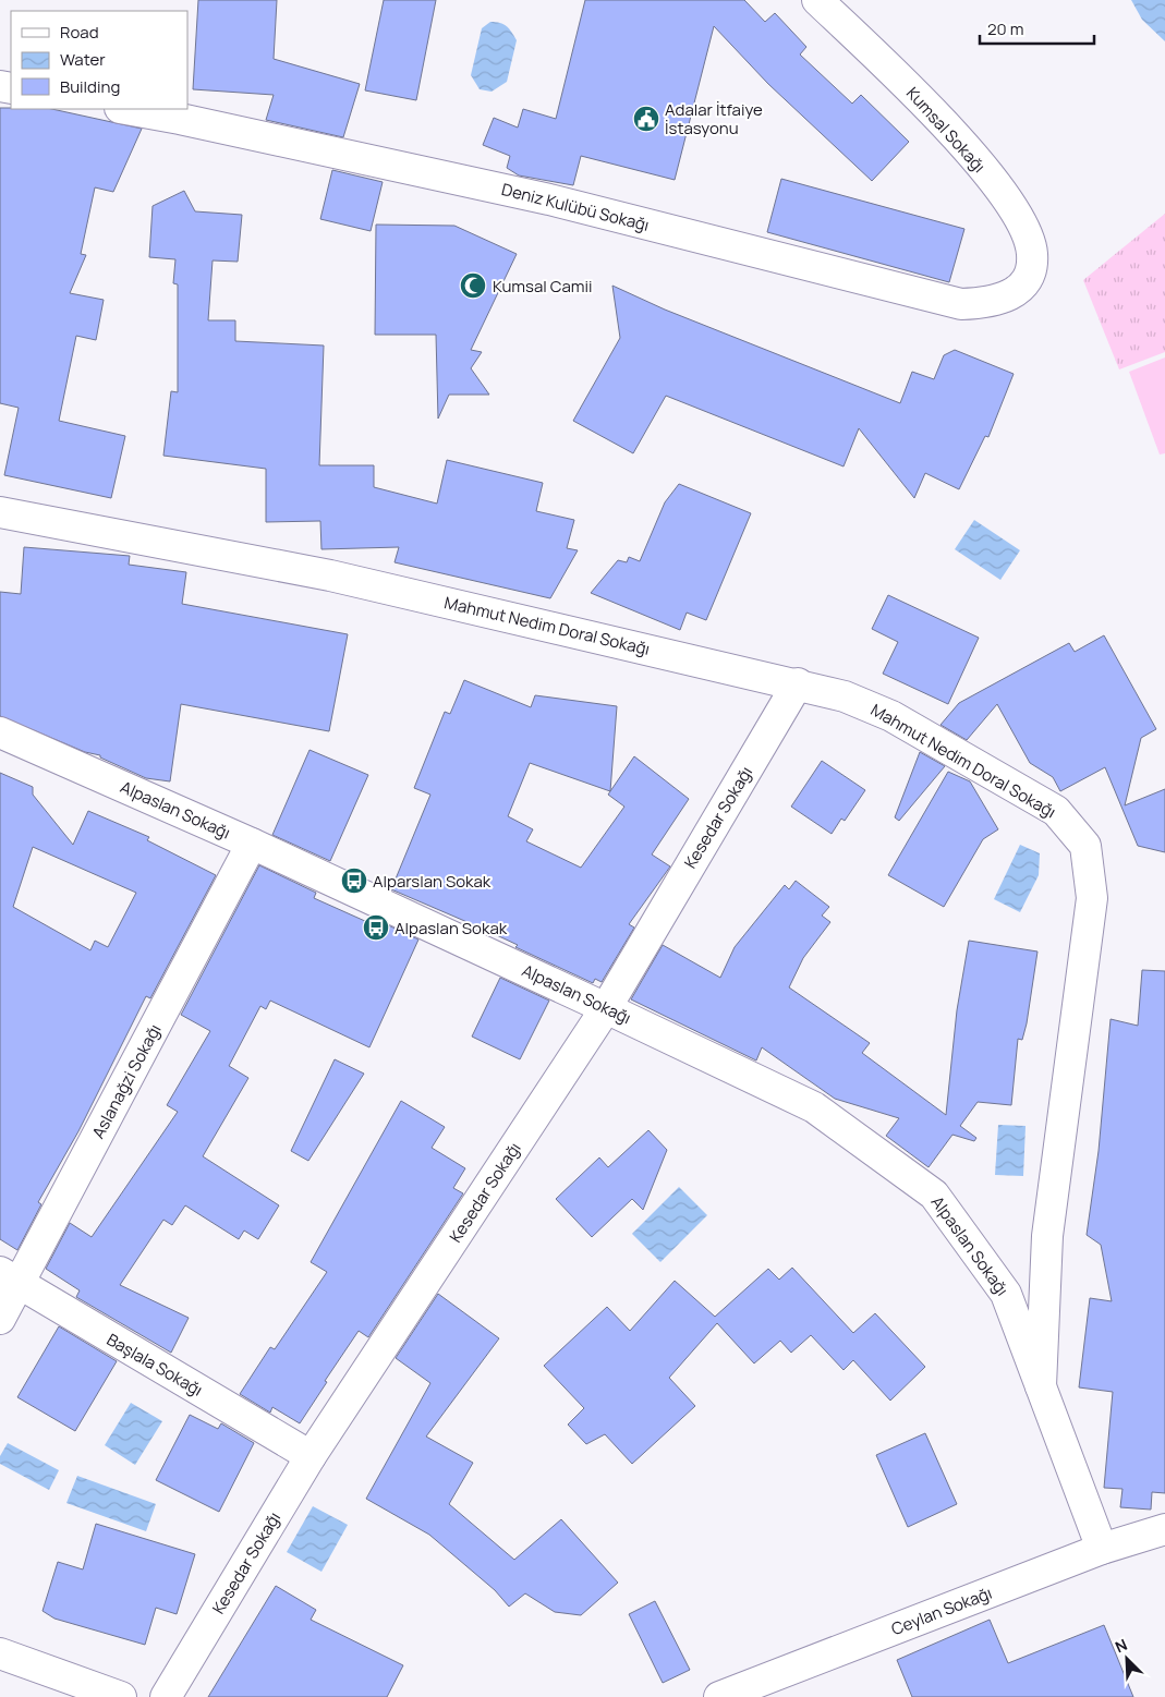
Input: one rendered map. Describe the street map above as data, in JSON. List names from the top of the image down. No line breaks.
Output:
{"streets":{"street":["Kumsal Sokağı","Deniz Kulübü Sokağı","Mahmut Nedim Doral Sokağı","Alpaslan Sokağı","Kesedar Sokağı","Aslanağzi Sokağı","Başlala Sokağı","Ceylan Sokağı"]},"crossings":[["Kumsal Sokağı","Deniz Kulübü Sokağı"],["Mahmut Nedim Doral Sokağı","Alpaslan Sokağı"],["Mahmut Nedim Doral Sokağı","Kesedar Sokağı"],["Mahmut Nedim Doral Sokağı","Ceylan Sokağı"],["Alpaslan Sokağı","Kesedar Sokağı"],["Alpaslan Sokağı","Aslanağzi Sokağı"],["Kesedar Sokağı","Başlala Sokağı"],["Aslanağzi Sokağı","Başlala Sokağı"]],"places":{"public building":["Adalar İtfaiye İstasyonu"],"mosque":["Kumsal Camii"],"bus stop":["Alparslan Sokak","Alpaslan Sokak"]},"legend":["Road","Water","Building"],"scale_bar":"20 m","north":"top left"}
